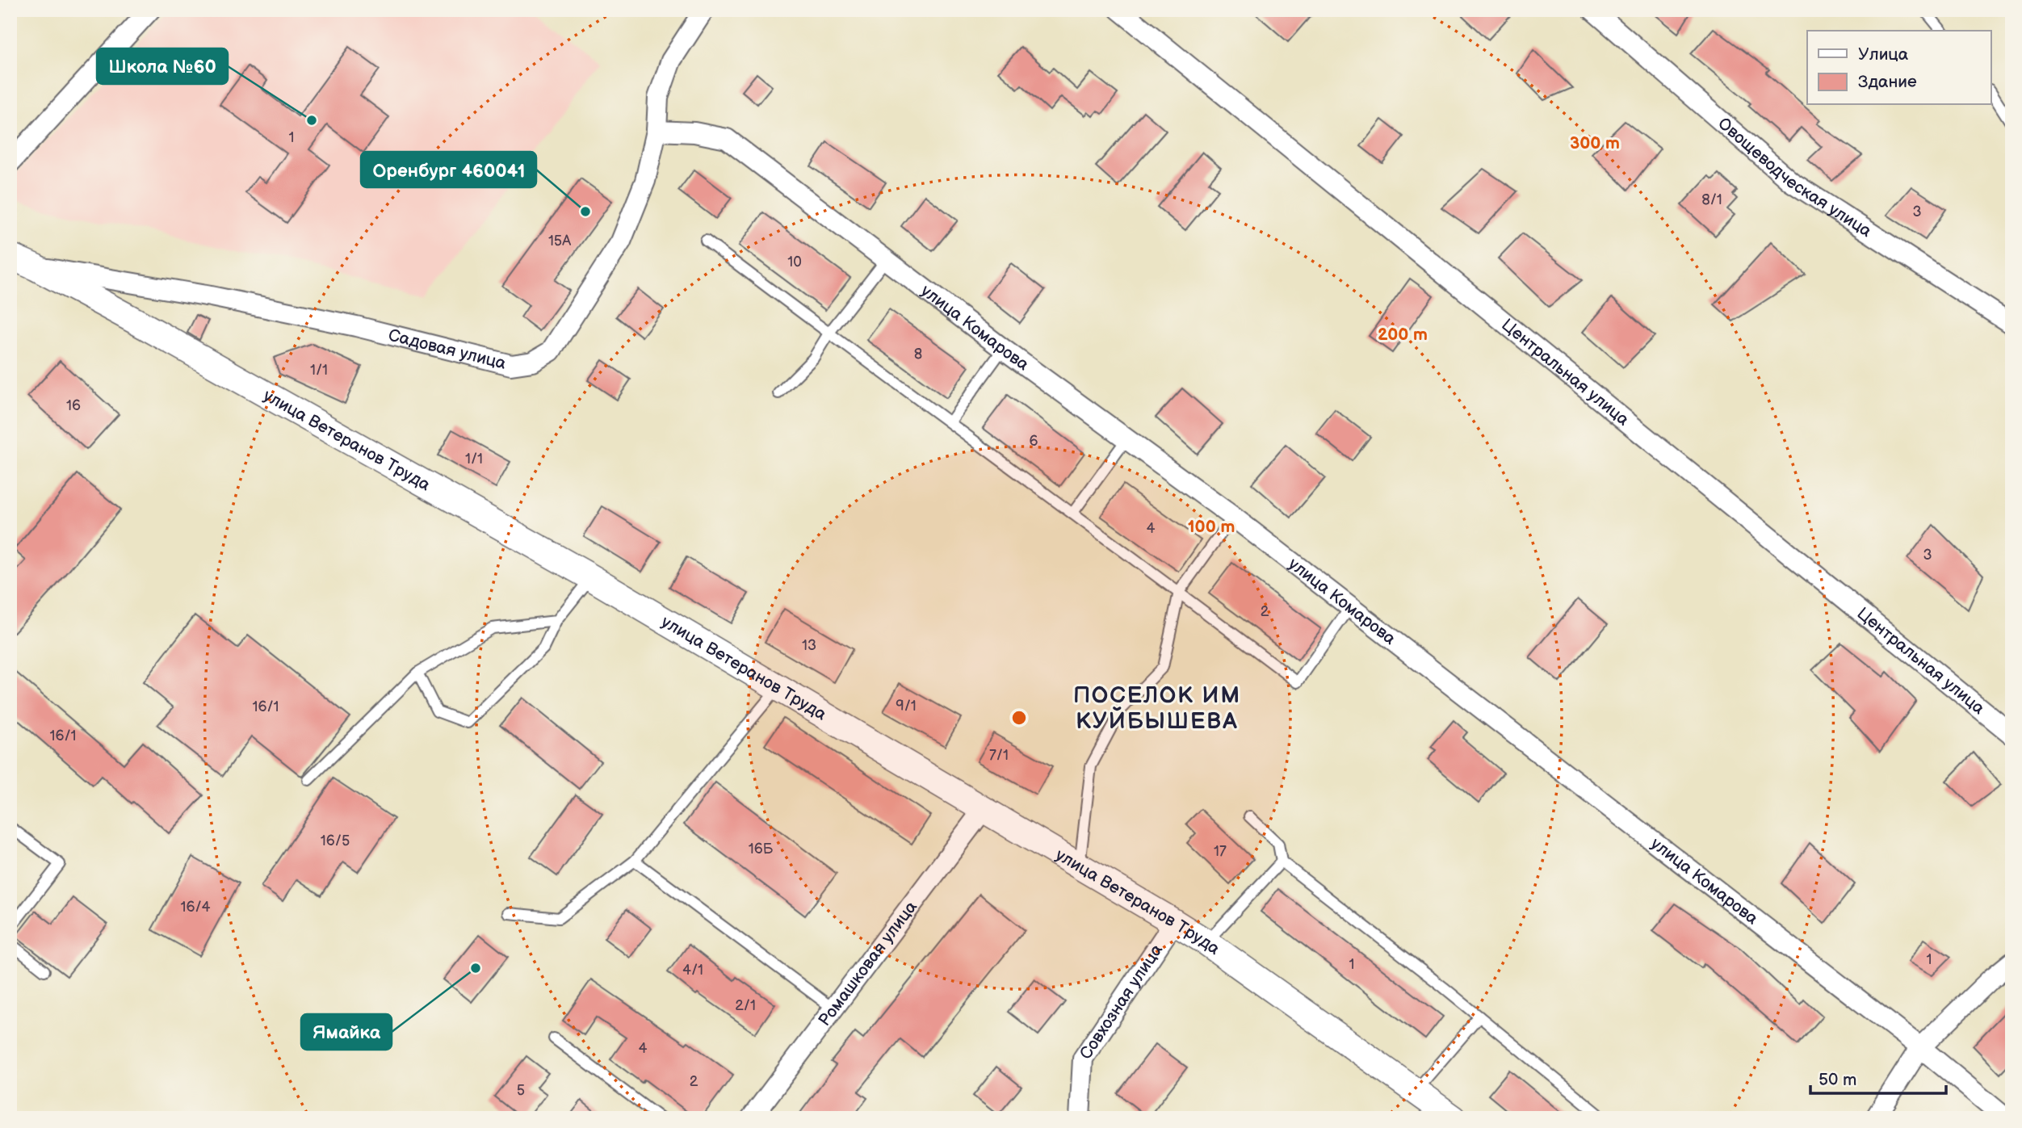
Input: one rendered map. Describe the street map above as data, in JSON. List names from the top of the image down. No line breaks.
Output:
{"streets":{"street":["Овощеводческая улица","улица Комарова","Садовая улица","Центральная улица","улица Ветеранов Труда","Ромашковая улица","Совхозная улица"]},"crossings":[["улица Комарова","Садовая улица"],["Садовая улица","улица Ветеранов Труда"],["улица Ветеранов Труда","Ромашковая улица"],["улица Ветеранов Труда","Совхозная улица"]],"districts":["ПОСЕЛОК ИМ КУЙБЫШЕВА"],"places":["Школа №60","Оренбург 460041","Ямайка"],"house_numbers":["1","8/1","3","15А","10","8","1/1","16","6","1/1","4","3","2","13","9/1","16/1","16/1","7/1","16/5","16Б","17","16/4","1","1","4/1","2/1","4","2","5"],"legend":["Улица","Здание"],"scale_bar":"50 m","rings":["300 m","200 m","100 m"]}
